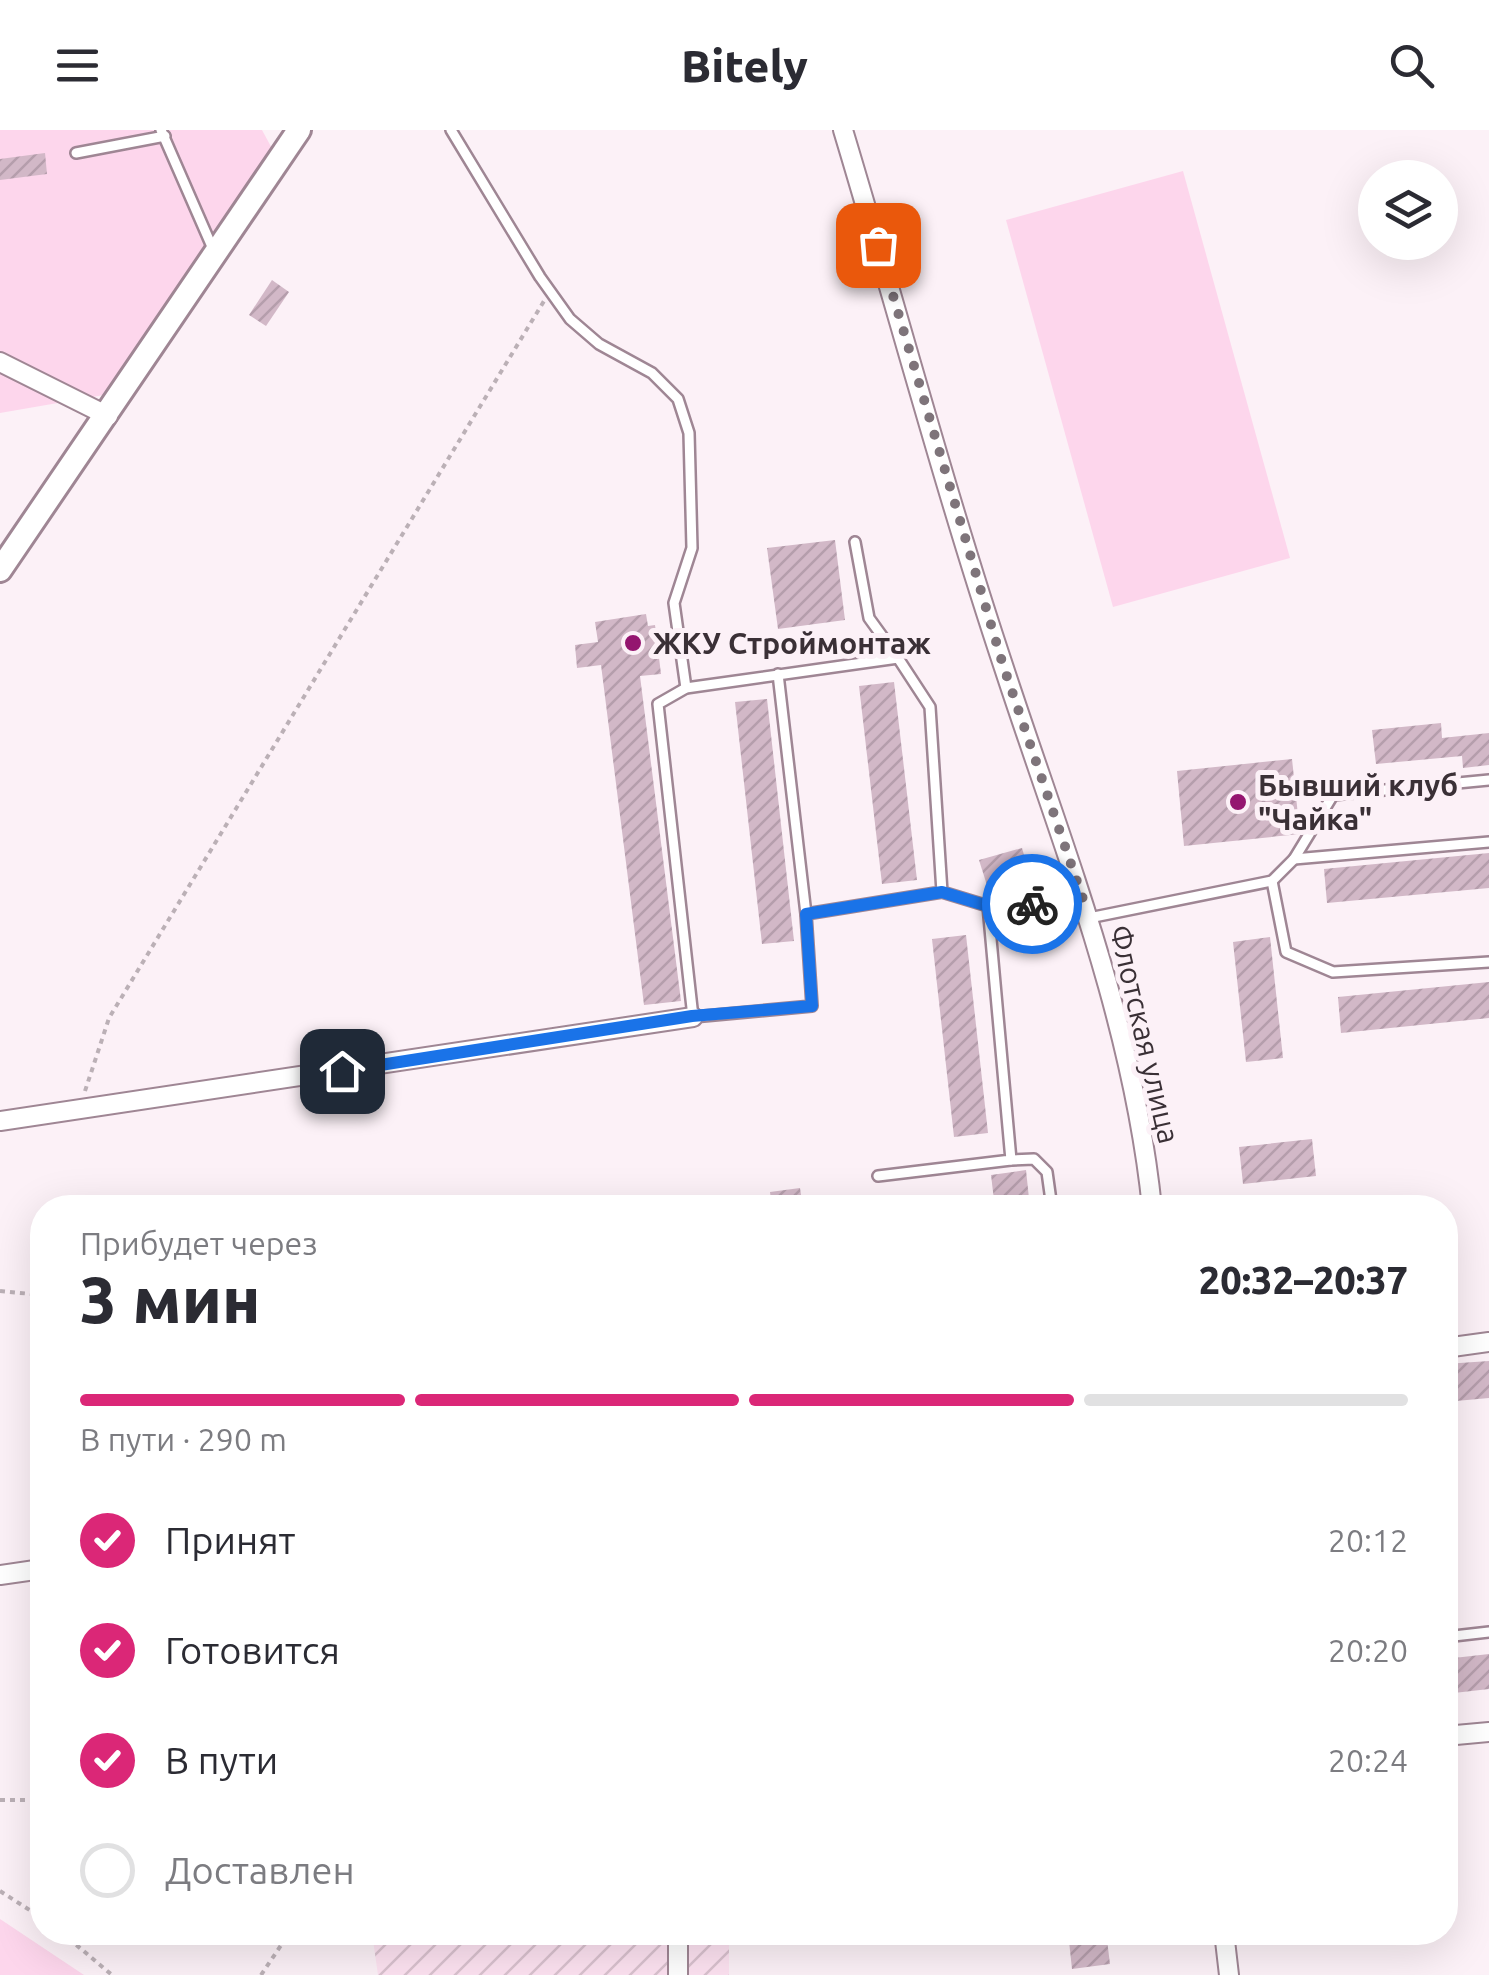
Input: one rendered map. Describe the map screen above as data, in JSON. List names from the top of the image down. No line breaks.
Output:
{"streets":{"street":["Флотская улица"]},"places":["ЖКУ Строймонтаж","Бывший клуб \"Чайка\""],"page":{"header":"Bitely","heading":["3 мин","Прибудет через","20:32–20:37"],"bar":"В пути · 290 m","list":[["Принят","20:12"],["Готовится","20:20"],["В пути","20:24"],"Доставлен"]}}
